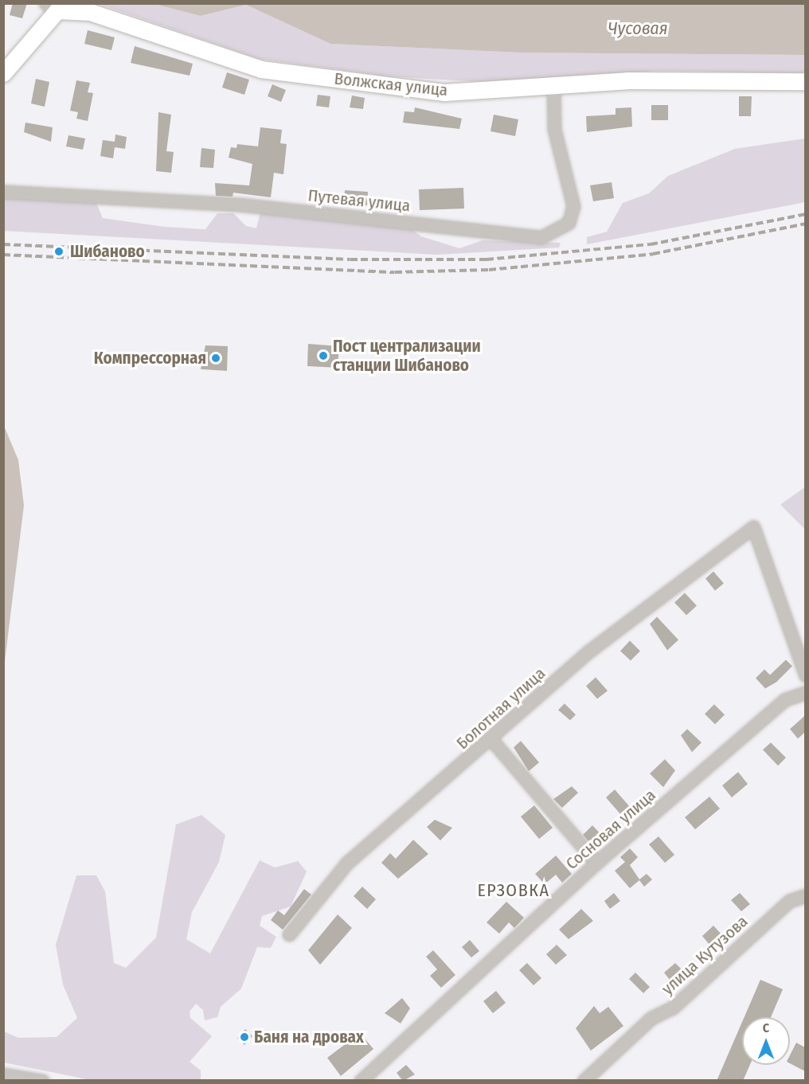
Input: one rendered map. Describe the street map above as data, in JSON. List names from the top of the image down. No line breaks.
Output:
{"streets":{"street":["Волжская улица","Путевая улица","Болотная улица","Сосновая улица","улица Кутузова"]},"crossings":[["Волжская улица","Путевая улица"]],"districts":["ЕРЗОВКА"],"water":["Чусовая"],"places":["Шибаново","Пост централизации станции Шибаново","Компрессорная","Баня на дровах"],"north":"top"}
